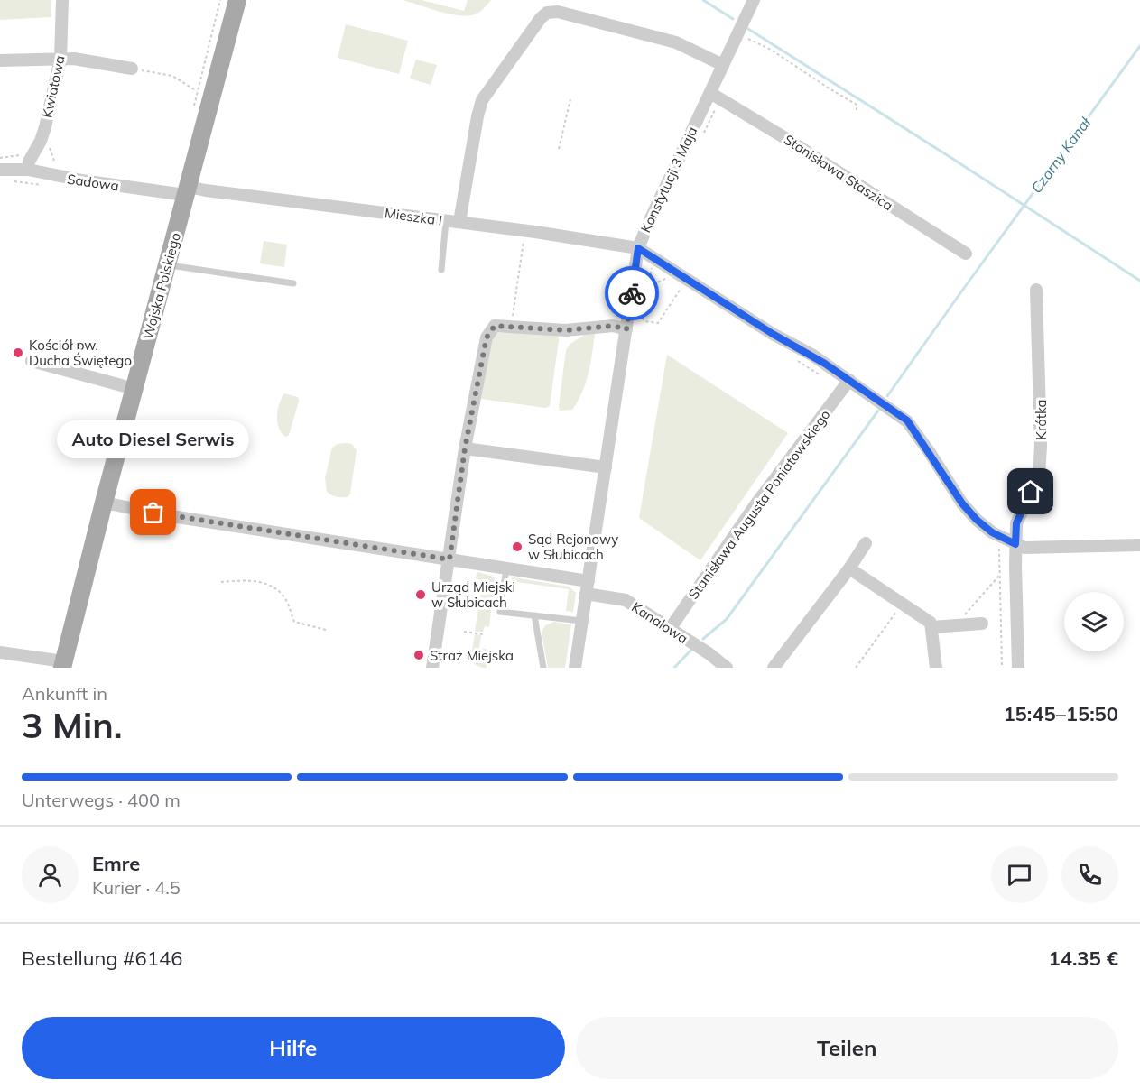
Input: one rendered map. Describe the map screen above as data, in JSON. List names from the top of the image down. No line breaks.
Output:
{"streets":{"main road":["Wojska Polskiego"],"street":["Kwiatowa","Stanisława Staszica","Konstytucji 3 Maja","Sadowa","Mieszka I","Krótka","Stanisława Augusta Poniatowskiego","Kanałowa"]},"crossings":[["Kwiatowa","Sadowa"],["Stanisława Staszica","Konstytucji 3 Maja"],["Konstytucji 3 Maja","Mieszka I"],["Konstytucji 3 Maja","Kanałowa"],["Sadowa","Mieszka I"],["Sadowa","Wojska Polskiego"],["Mieszka I","Wojska Polskiego"],["Wojska Polskiego","Kanałowa"],["Stanisława Augusta Poniatowskiego","Kanałowa"]],"water":["Czarny Kanał"],"places":["Kościół pw. Ducha Świętego","Auto Diesel Serwis","Sąd Rejonowy w Słubicach","Urząd Miejski w Słubicach","Straż Miejska"],"page":{"bubble":"Auto Diesel Serwis","heading":["3 Min.","Ankunft in","15:45–15:50"],"panel":["Emre","Kurier · 4.5","Bestellung #6146","14.35 €"],"bar":"Unterwegs · 400 m","buttons":["Hilfe","Teilen"]}}
